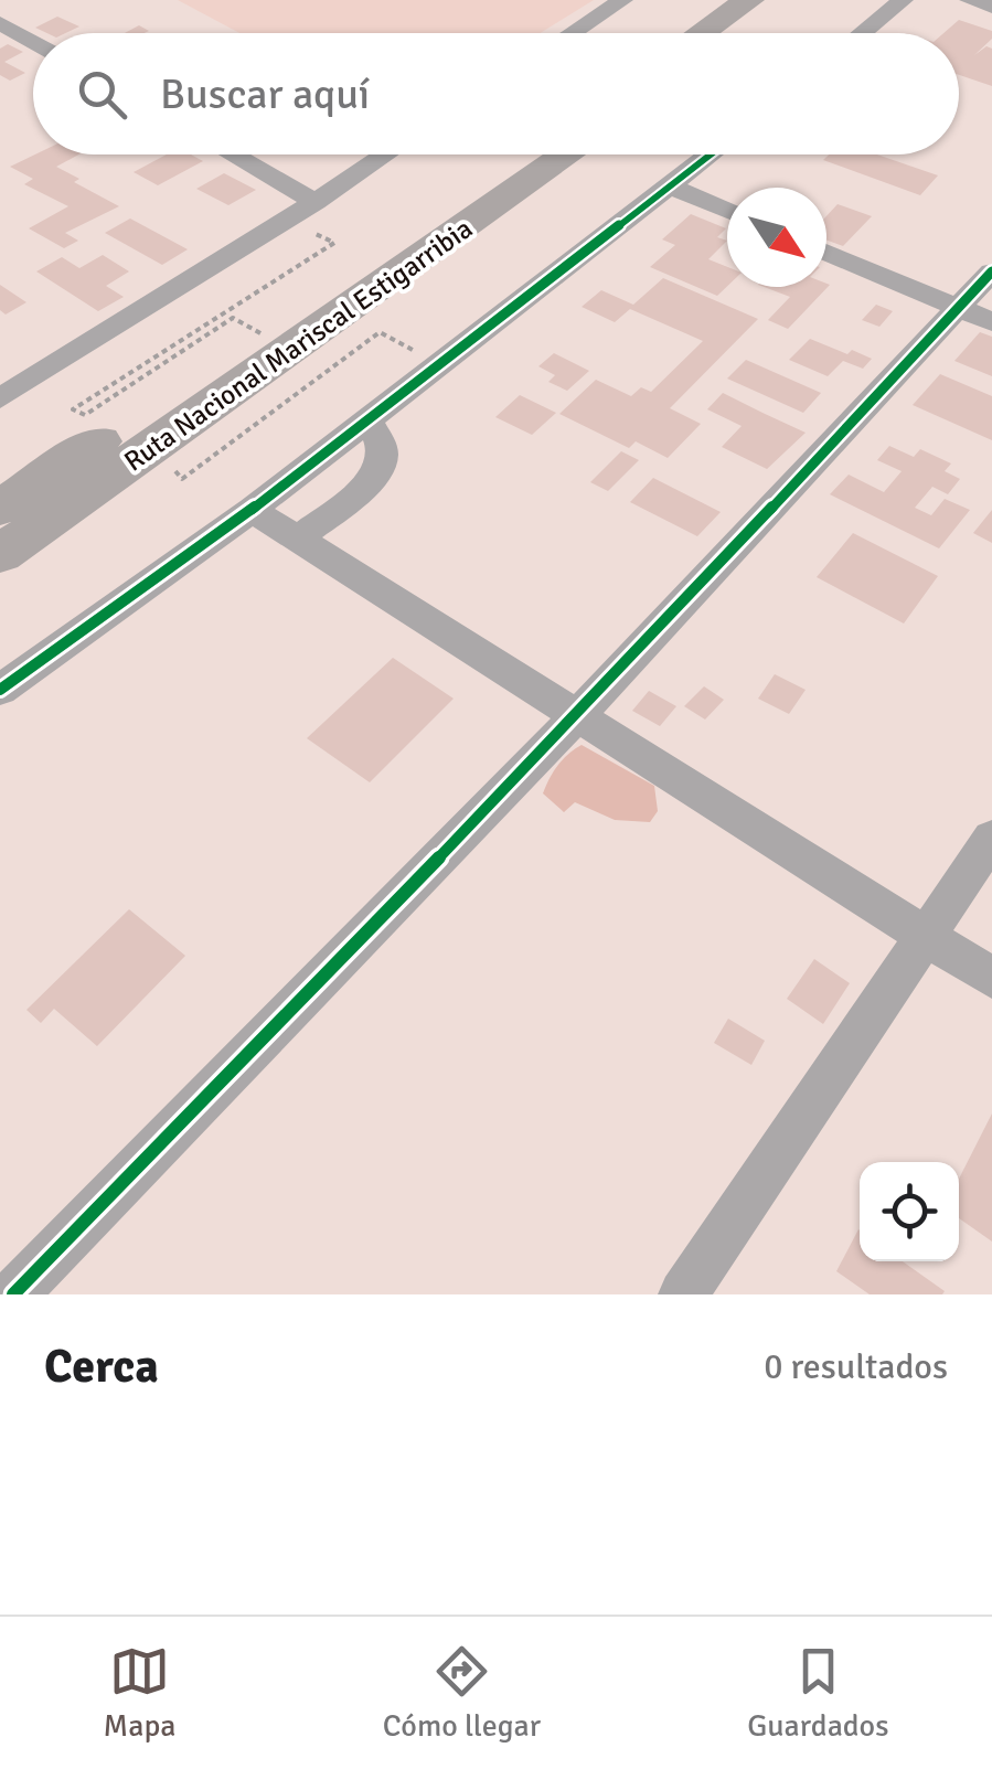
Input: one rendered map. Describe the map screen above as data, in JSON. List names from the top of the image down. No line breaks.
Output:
{"streets":{"highway":["Ruta Nacional Mariscal Estigarribia"]},"north":"bottom right","page":{"search":"Buscar aquí","heading":["Cerca","0 resultados"],"nav":["Mapa","Cómo llegar","Guardados"]}}
